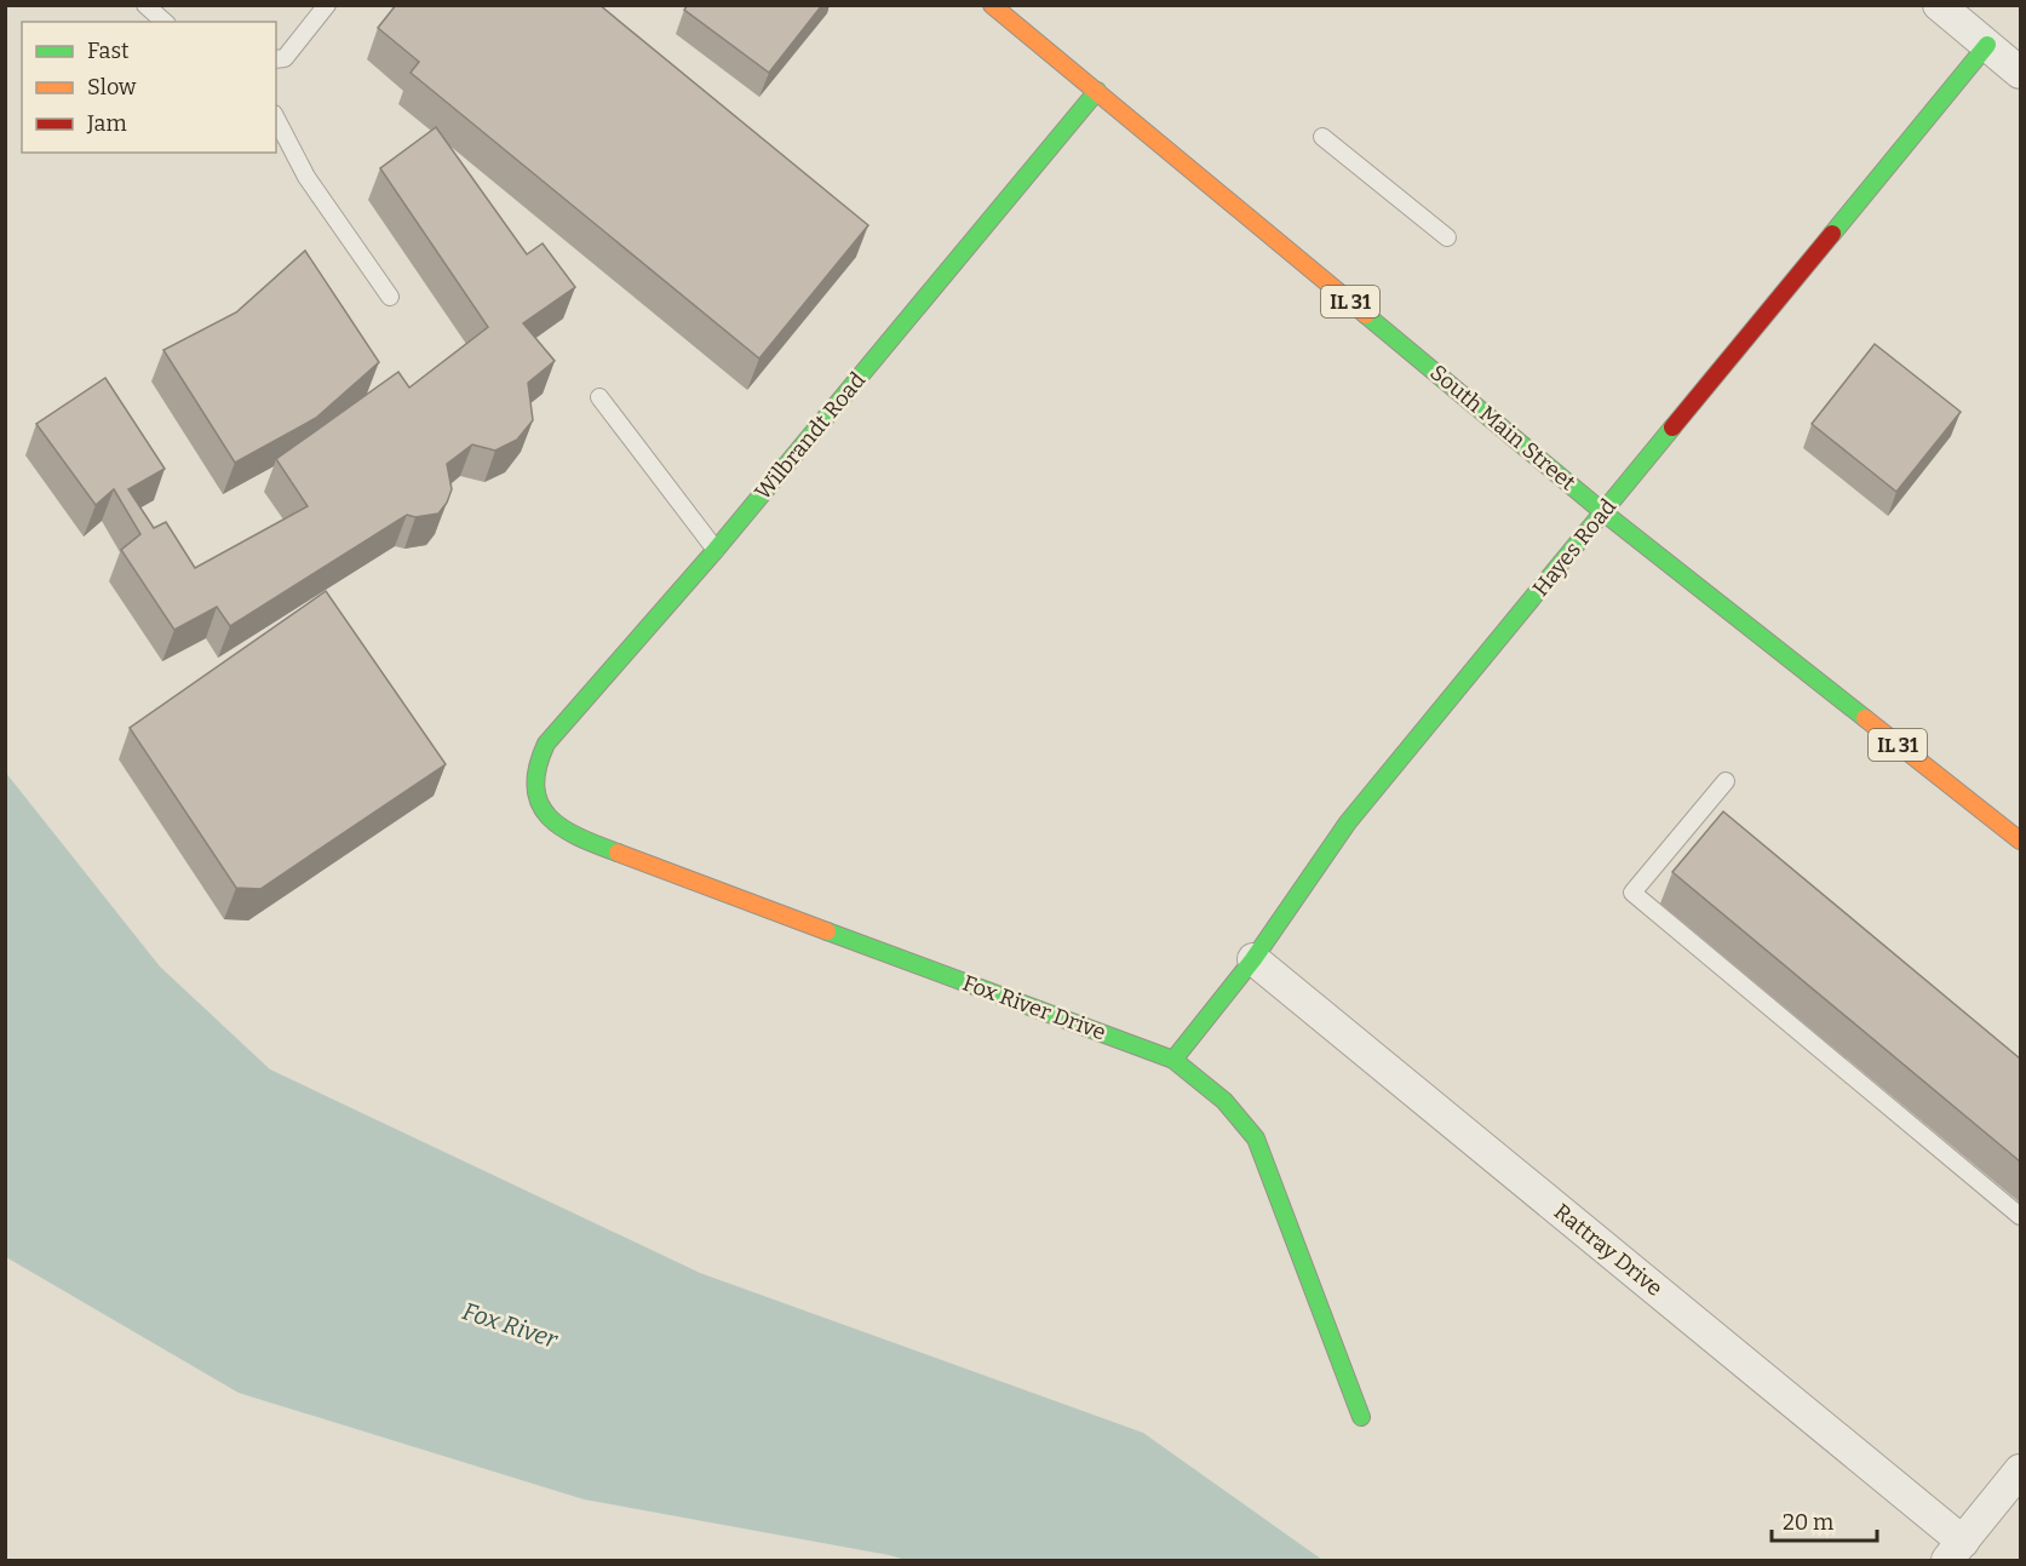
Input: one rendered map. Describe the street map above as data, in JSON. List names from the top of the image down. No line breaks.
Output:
{"streets":{"street":["IL 31","South Main Street","Wilbrandt Road","Hayes Road","Fox River Drive","Rattray Drive"]},"crossings":[["South Main Street","Wilbrandt Road"],["South Main Street","Hayes Road"],["Wilbrandt Road","Fox River Drive"],["Hayes Road","Fox River Drive"],["Hayes Road","Rattray Drive"]],"water":["Fox River"],"legend":["Fast","Slow","Jam"],"scale_bar":"20 m"}
